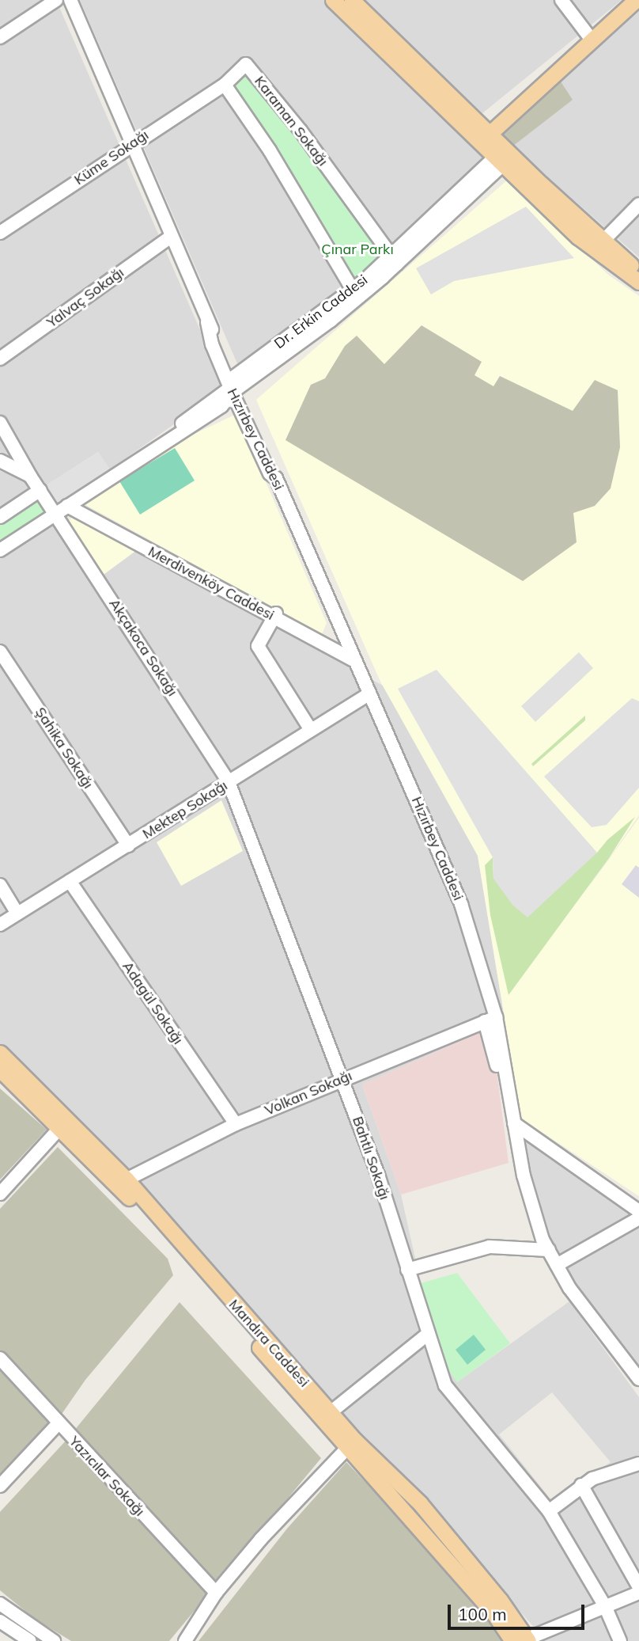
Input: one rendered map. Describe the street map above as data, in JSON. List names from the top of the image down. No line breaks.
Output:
{"streets":{"main road":["Mandıra Caddesi"],"street":["Karaman Sokağı","Küme Sokağı","Yalvaç Sokağı","Dr. Erkin Caddesi","Hızırbey Caddesi","Akçakoca Sokağı","Şahika Sokağı","Mektep Sokağı","Adagül Sokağı","Volkan Sokağı","Bahtlı Sokağı","Yazıcılar Sokağı"]},"crossings":[["Karaman Sokağı","Küme Sokağı"],["Karaman Sokağı","Dr. Erkin Caddesi"],["Küme Sokağı","Hızırbey Caddesi"],["Yalvaç Sokağı","Hızırbey Caddesi"],["Dr. Erkin Caddesi","Hızırbey Caddesi"],["Dr. Erkin Caddesi","Akçakoca Sokağı"],["Hızırbey Caddesi","Mektep Sokağı"],["Hızırbey Caddesi","Volkan Sokağı"],["Akçakoca Sokağı","Mektep Sokağı"],["Akçakoca Sokağı","Bahtlı Sokağı"],["Şahika Sokağı","Mektep Sokağı"],["Mektep Sokağı","Adagül Sokağı"],["Mektep Sokağı","Bahtlı Sokağı"],["Adagül Sokağı","Volkan Sokağı"],["Volkan Sokağı","Bahtlı Sokağı"],["Volkan Sokağı","Mandıra Caddesi"]],"parks":["Çınar Parkı"],"scale_bar":"100 m"}
